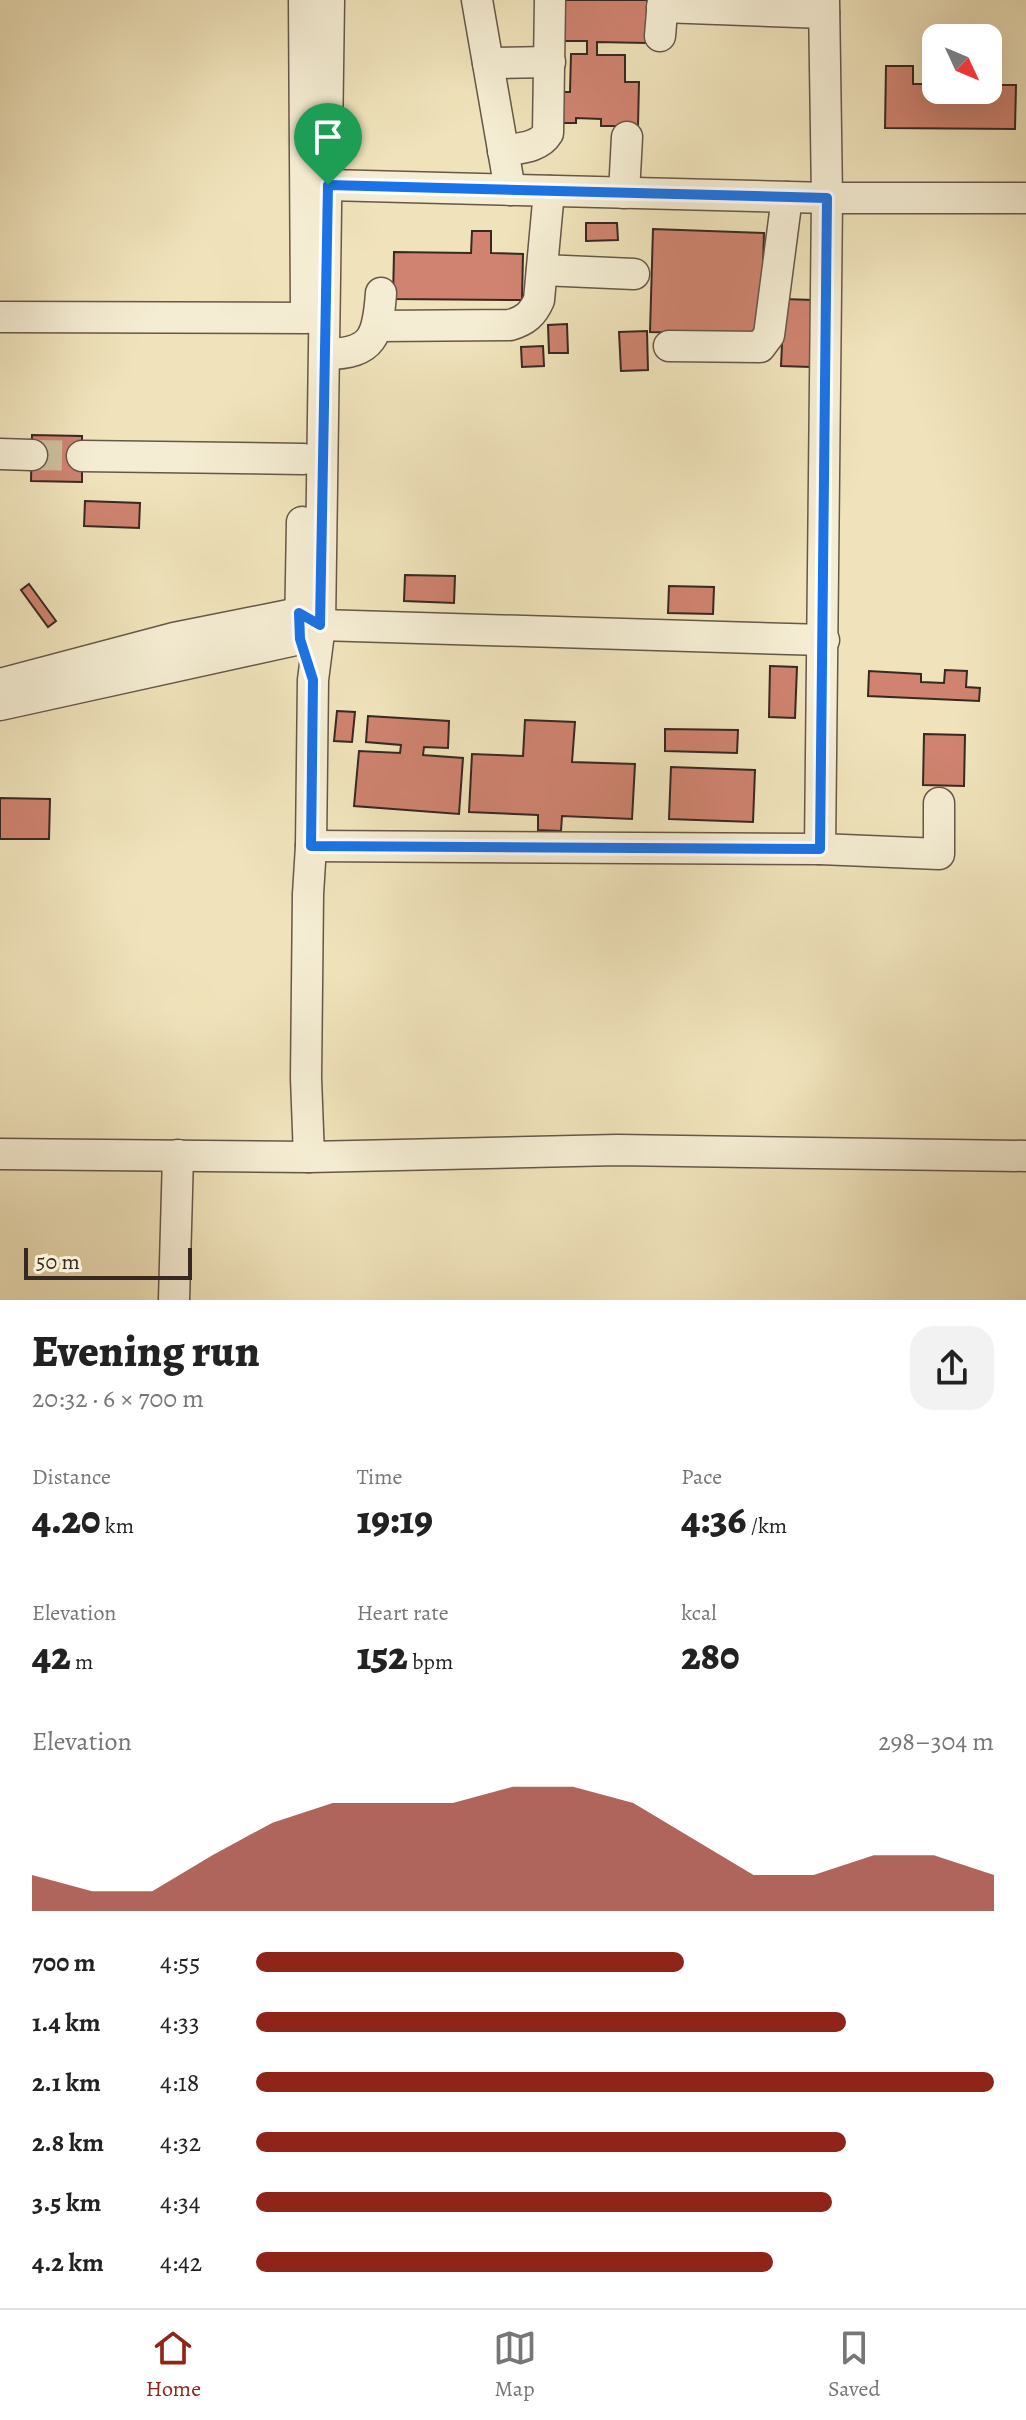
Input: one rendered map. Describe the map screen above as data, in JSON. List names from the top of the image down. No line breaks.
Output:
{"scale_bar":"50 m","north":"bottom right","page":{"scale":"50 m","heading":["Evening run","20:32 · 6 × 700 m"],"stats":[["Distance","4.20 km"],["Time","19:19"],["Pace","4:36 /km"],["Elevation","42 m"],["Heart rate","152 bpm"],["kcal","280"]],"chart":["Elevation","298–304 m"],"list":[{"name":"700 m","note":"4:55"},{"name":"1.4 km","note":"4:33"},{"name":"2.1 km","note":"4:18"},{"name":"2.8 km","note":"4:32"},{"name":"3.5 km","note":"4:34"},{"name":"4.2 km","note":"4:42"}],"tabs":["Home","Map","Saved"]}}
